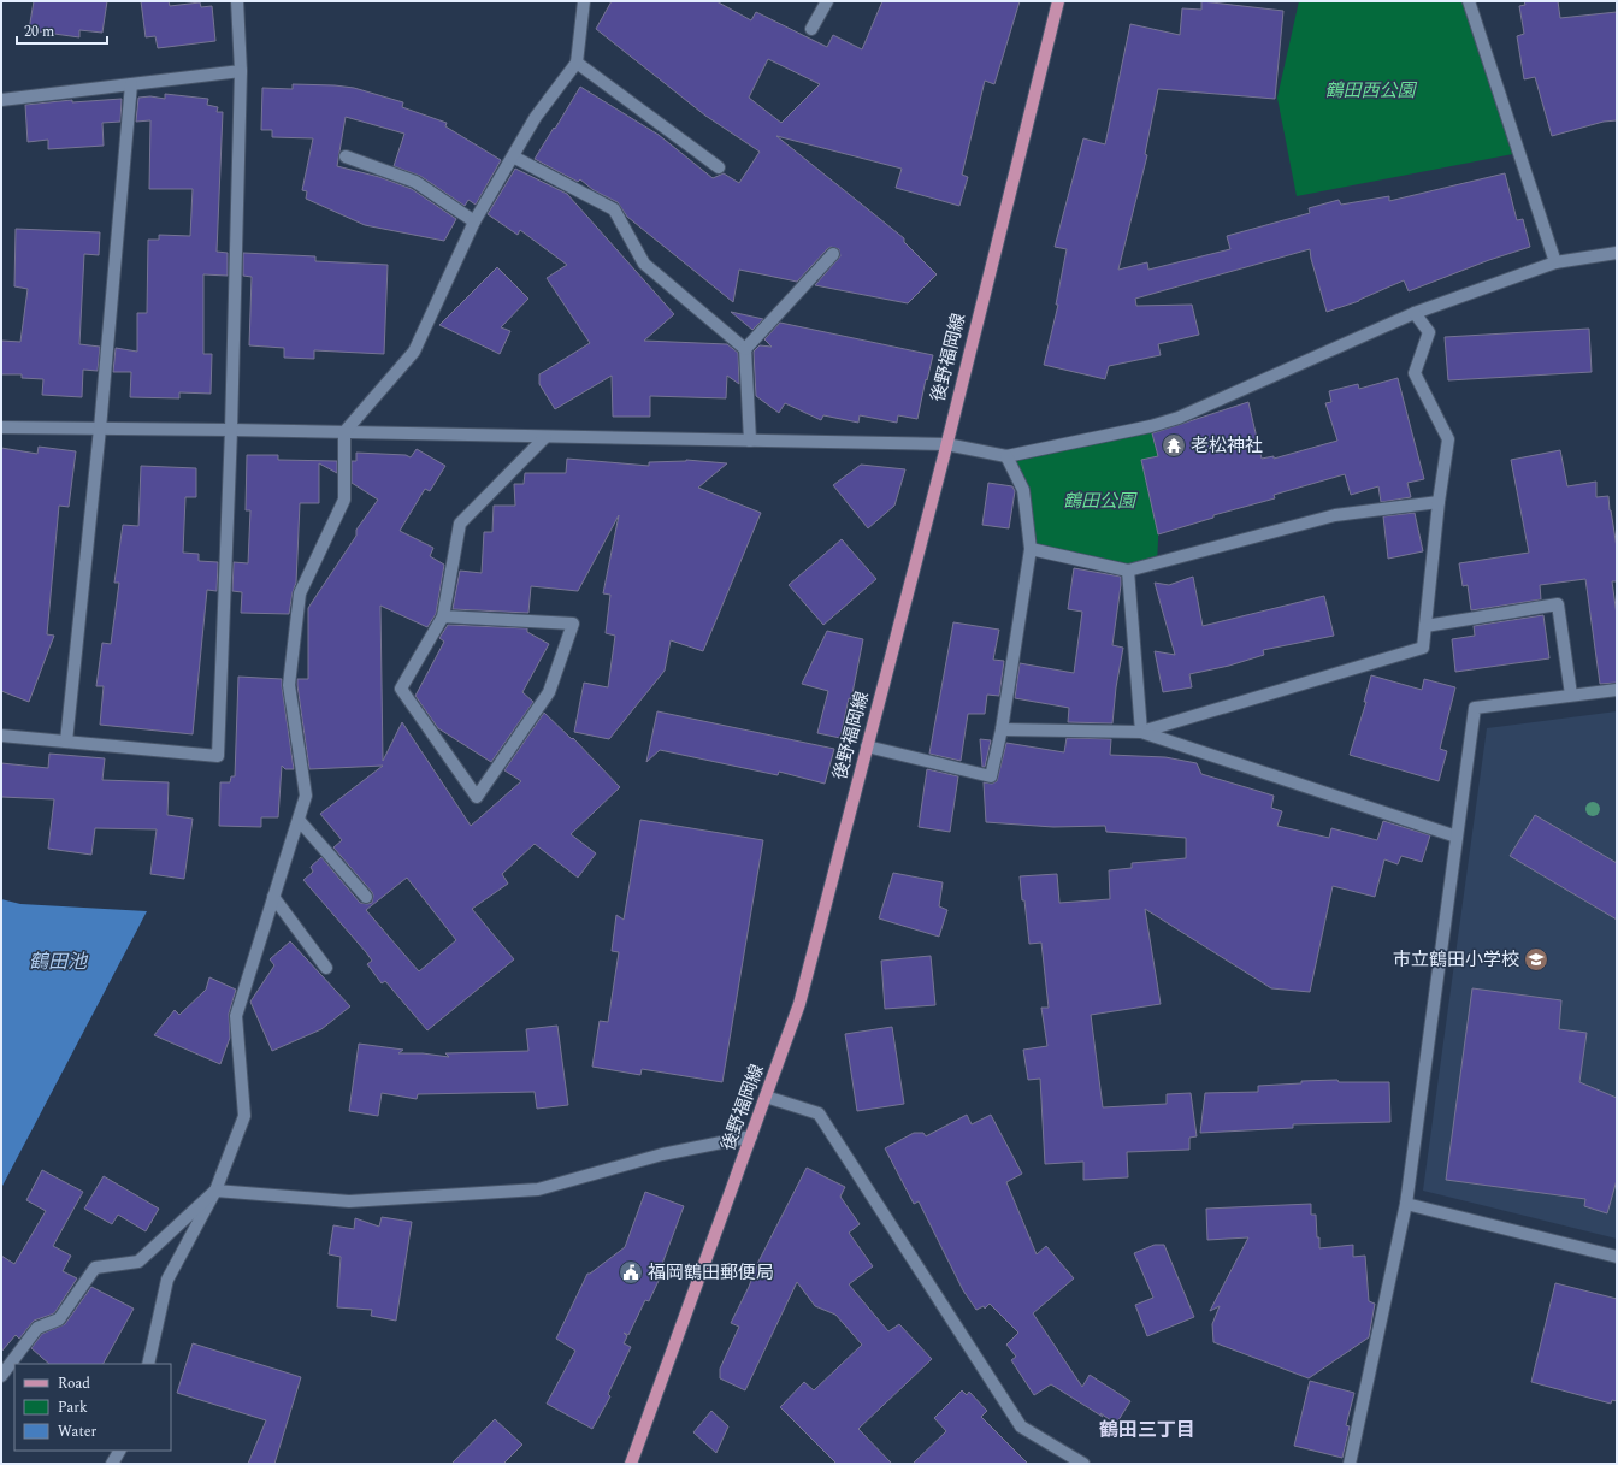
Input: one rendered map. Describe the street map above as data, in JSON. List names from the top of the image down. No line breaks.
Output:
{"streets":{"main road":["後野福岡線"]},"districts":["鶴田三丁目"],"water":["鶴田池"],"parks":["鶴田西公園","鶴田公園"],"places":{"temple":["老松神社"],"school or university":["市立鶴田小学校"],"public building":["福岡鶴田郵便局"]},"legend":["Road","Park","Water"],"scale_bar":"20 m"}
